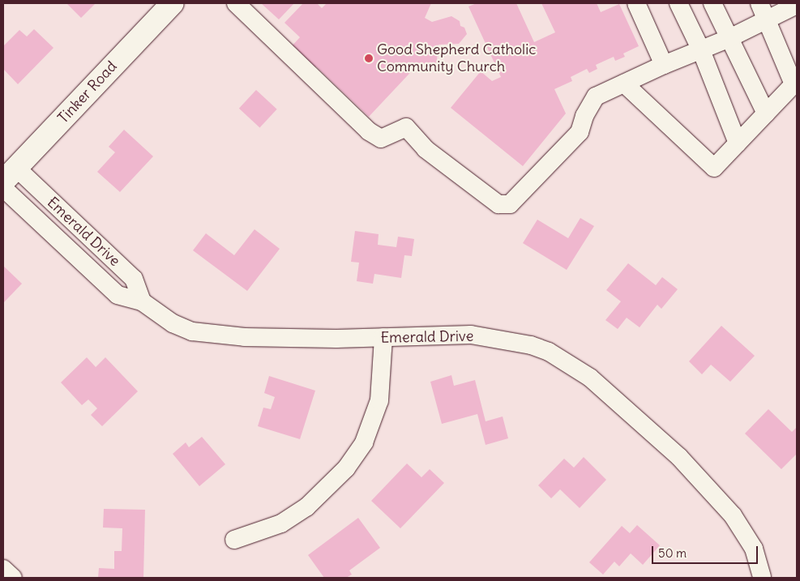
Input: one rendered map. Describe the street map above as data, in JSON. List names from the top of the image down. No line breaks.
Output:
{"streets":{"main road":["Tinker Road"],"street":["Emerald Drive"]},"crossings":[["Tinker Road","Emerald Drive"]],"places":["Good Shepherd Catholic Community Church"],"scale_bar":"50 m"}
